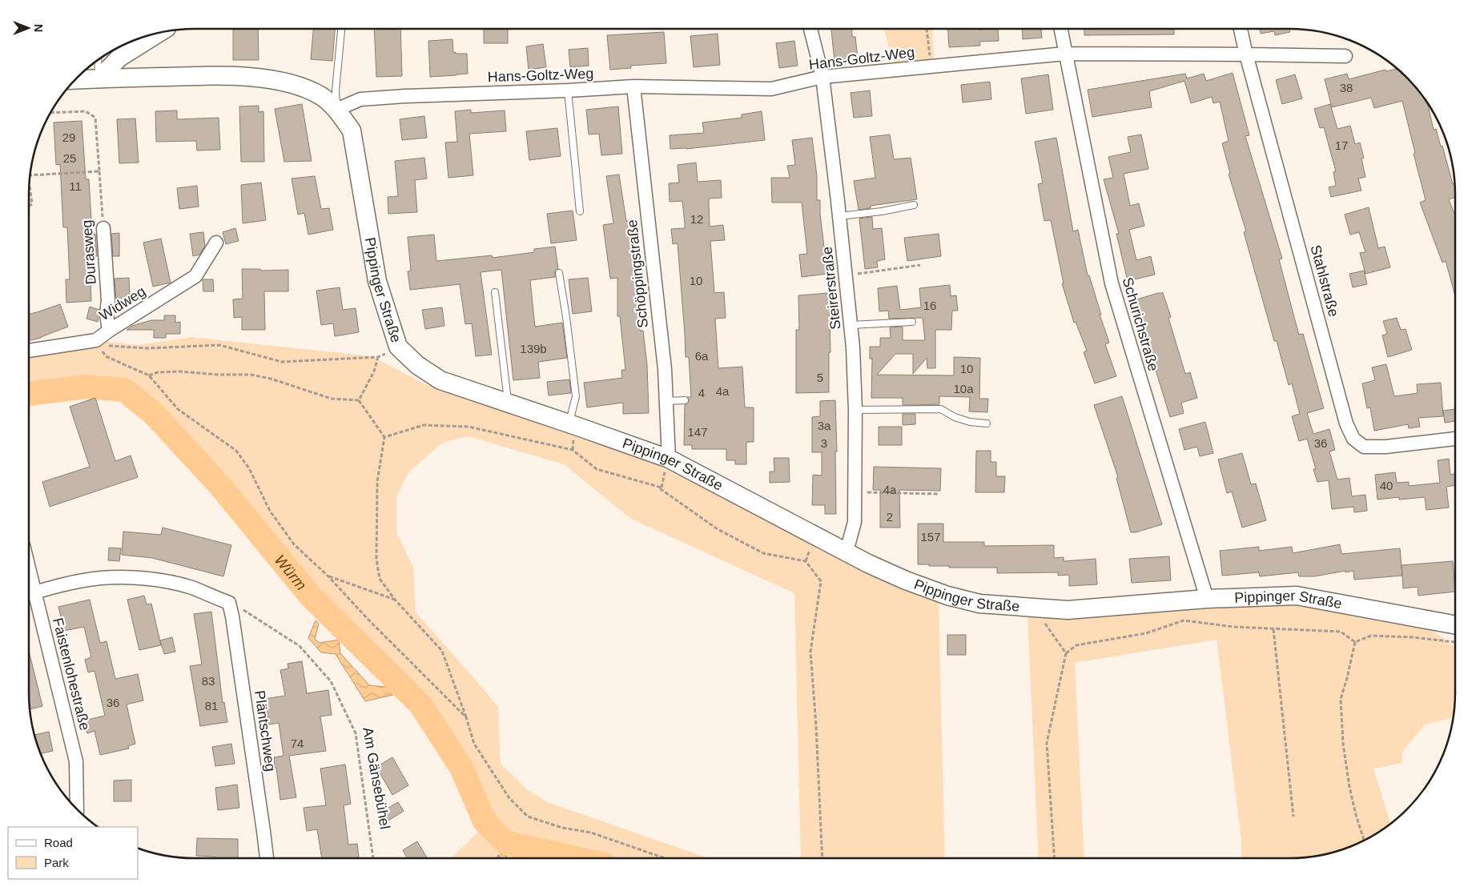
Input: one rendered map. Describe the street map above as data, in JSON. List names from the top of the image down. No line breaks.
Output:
{"streets":{"main road":["Pippinger Straße"],"street":["Hans-Goltz-Weg","Durasweg","Schöppingstraße","Stahlstraße","Steirerstraße","Widweg","Schurichstraße","Faistenlohestraße","Pläntschweg"],"path":["Am Gänsebühel"]},"crossings":[["Hans-Goltz-Weg","Schöppingstraße"],["Hans-Goltz-Weg","Stahlstraße"],["Hans-Goltz-Weg","Steirerstraße"],["Hans-Goltz-Weg","Pippinger Straße"],["Hans-Goltz-Weg","Schurichstraße"],["Durasweg","Widweg"],["Schöppingstraße","Pippinger Straße"],["Steirerstraße","Pippinger Straße"],["Pippinger Straße","Schurichstraße"],["Faistenlohestraße","Pläntschweg"]],"water":["Würm"],"house_numbers":["38","29","17","25","11","12","10","16","139b","6a","10","5","10a","4a","4","3a","147","3","36","40","4a","2","157","83","36","81","74"],"legend":["Road","Park"],"north":"right"}
